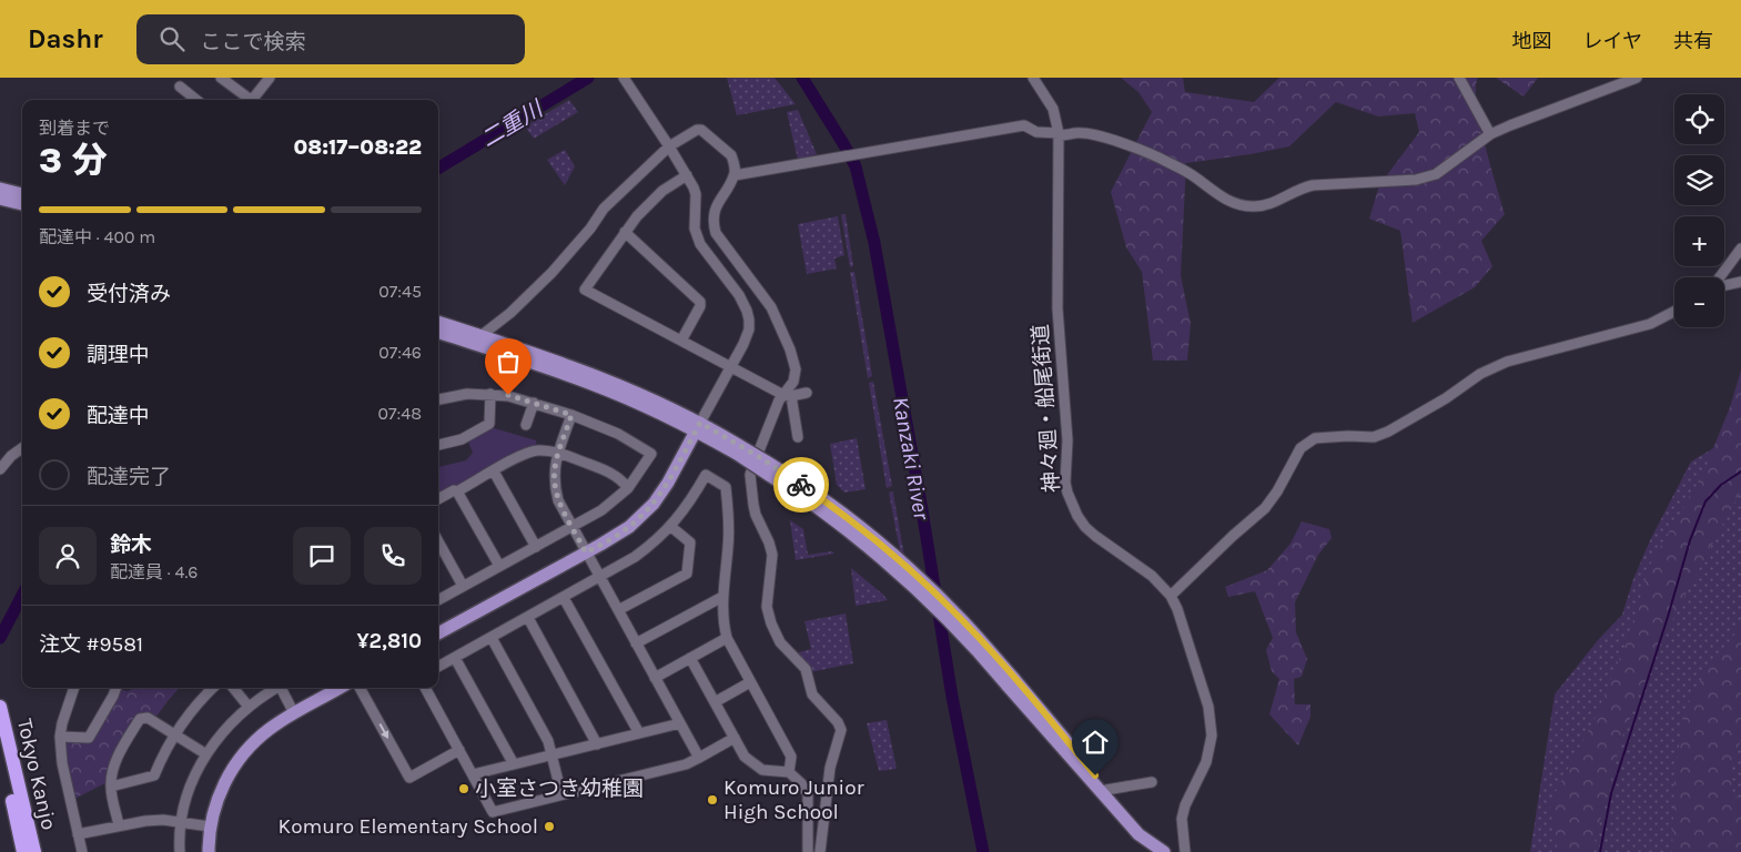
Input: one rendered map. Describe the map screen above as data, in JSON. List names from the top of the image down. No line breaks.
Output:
{"streets":{"highway":["Tokyo Kanjo"],"street":["神々廻・船尾街道"]},"water":["二重川","Kanzaki River"],"places":["小室さつき幼稚園","Komuro Junior High School","Komuro Elementary School"],"page":{"header":"Dashr","search":"ここで検索","nav":["地図","レイヤ","共有"],"map_buttons":["+","−"],"heading":["3 分","到着まで","08:17–08:22"],"panel":["鈴木","配達員 · 4.6","注文 #9581","¥2,810"],"bar":"配達中 · 400 m","list":[["受付済み","07:45"],["調理中","07:46"],["配達中","07:48"],"配達完了"]}}
